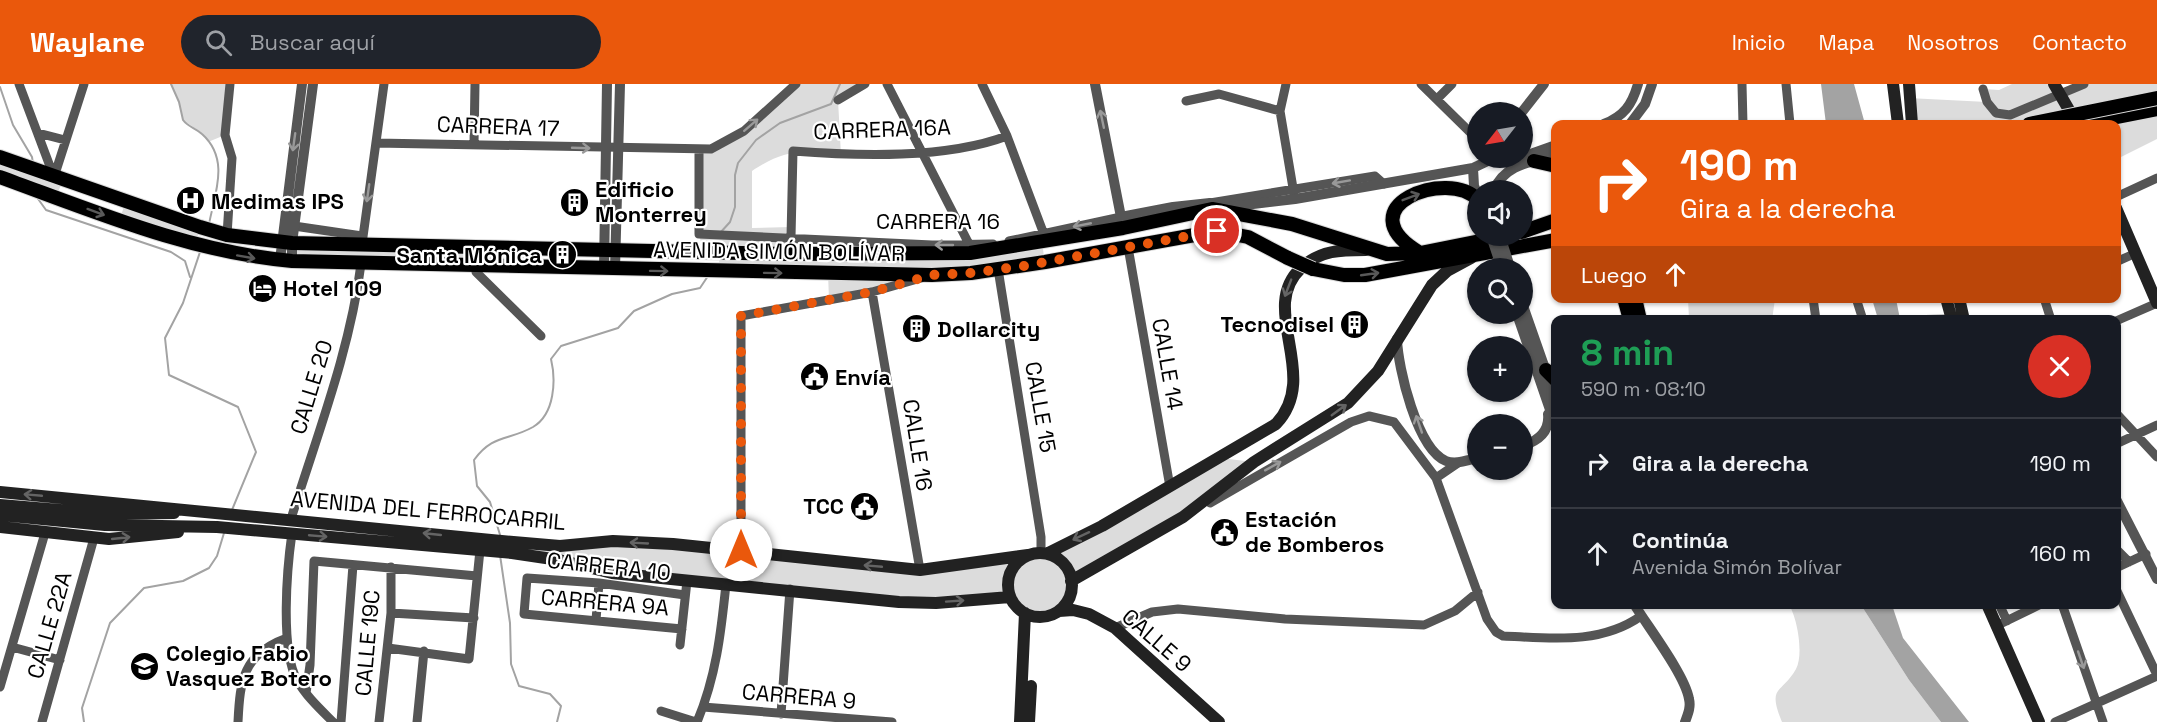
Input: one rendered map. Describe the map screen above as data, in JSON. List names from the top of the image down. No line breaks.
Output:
{"streets":{"main road":["AVENIDA SIMÓN BOLÍVAR","AVENIDA DEL FERROCARRIL","CALLE 9"],"street":["CARRERA 17","CARRERA 16A","CARRERA 16","CALLE 14","CALLE 20","CALLE 15","CALLE 16","CARRERA 10","CARRERA 9A","CALLE 22A","CALLE 19C","CARRERA 9"]},"crossings":[["CARRERA 17","CARRERA 16"],["CARRERA 16A","CARRERA 16"],["CARRERA 16","AVENIDA SIMÓN BOLÍVAR"],["AVENIDA SIMÓN BOLÍVAR","CALLE 14"],["AVENIDA SIMÓN BOLÍVAR","CALLE 20"],["AVENIDA SIMÓN BOLÍVAR","CALLE 15"],["CALLE 20","AVENIDA DEL FERROCARRIL"],["CALLE 15","AVENIDA DEL FERROCARRIL"],["CALLE 15","CALLE 9"],["CALLE 16","AVENIDA DEL FERROCARRIL"],["AVENIDA DEL FERROCARRIL","CALLE 9"],["CARRERA 10","CARRERA 9A"]],"one_way":["CARRERA 17","CARRERA 16"],"places":{"hospital":["Medimas IPS"],"building":["Edificio Monterrey","Santa Mónica","Tecnodisel","Dollarcity"],"hotel":["Hotel 109"],"public building":["Envía","TCC","Estación de Bomberos"],"school or university":["Colegio Fabio Vasquez Botero"]},"north":"bottom left","page":{"header":"Waylane","search":"Buscar aquí","nav":["Inicio","Mapa","Nosotros","Contacto"],"map_buttons":["+","−"],"turn":["190 m","Gira a la derecha"],"then":"Luego","heading":["8 min","590 m · 08:10"],"list":[{"name":"Gira a la derecha","value":"190 m"},{"name":"Continúa","note":"Avenida Simón Bolívar","value":"160 m"}]}}
